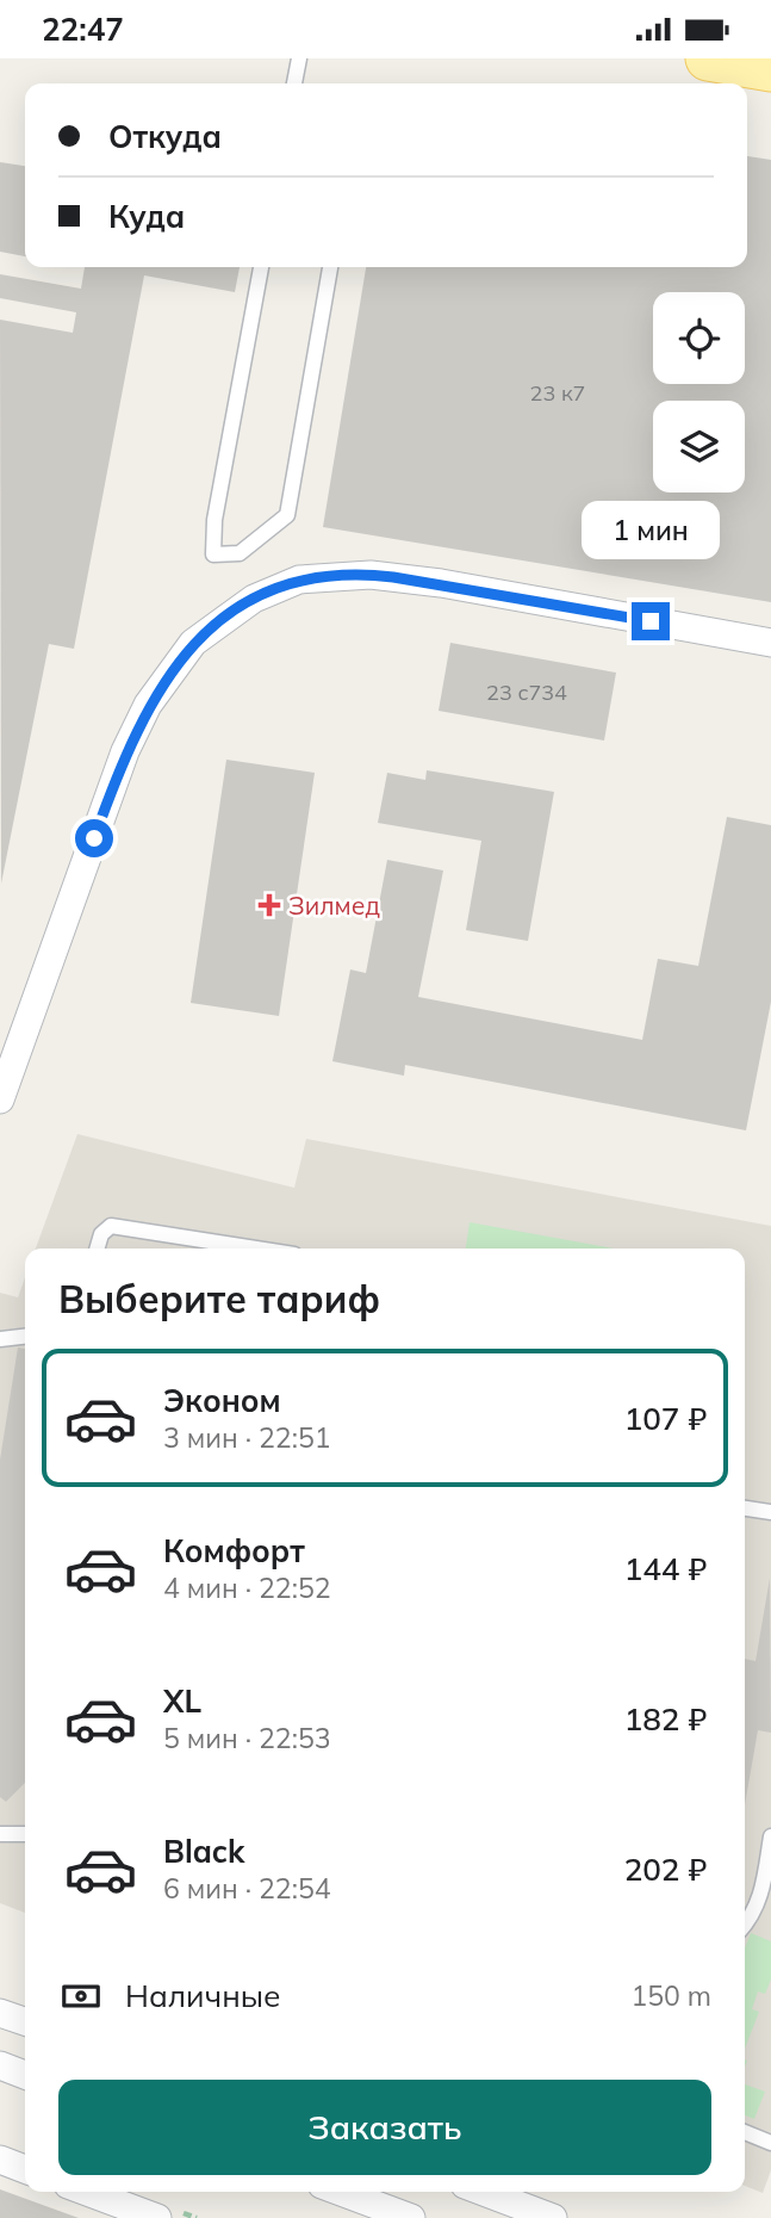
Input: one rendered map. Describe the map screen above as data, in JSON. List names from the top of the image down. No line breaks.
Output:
{"places":{"health":["Зилмед"]},"house_numbers":["23 к7","23 с734"],"page":{"status":"22:47","banner":["Откуда","Куда"],"bubble":"1 мин","heading":"Выберите тариф","list":[{"name":"Эконом","note":"3 мин · 22:51","value":"107 ₽"},{"name":"Комфорт","note":"4 мин · 22:52","value":"144 ₽"},{"name":"XL","note":"5 мин · 22:53","value":"182 ₽"},{"name":"Black","note":"6 мин · 22:54","value":"202 ₽"}],"pay":["Наличные","150 m"],"buttons":"Заказать"}}
